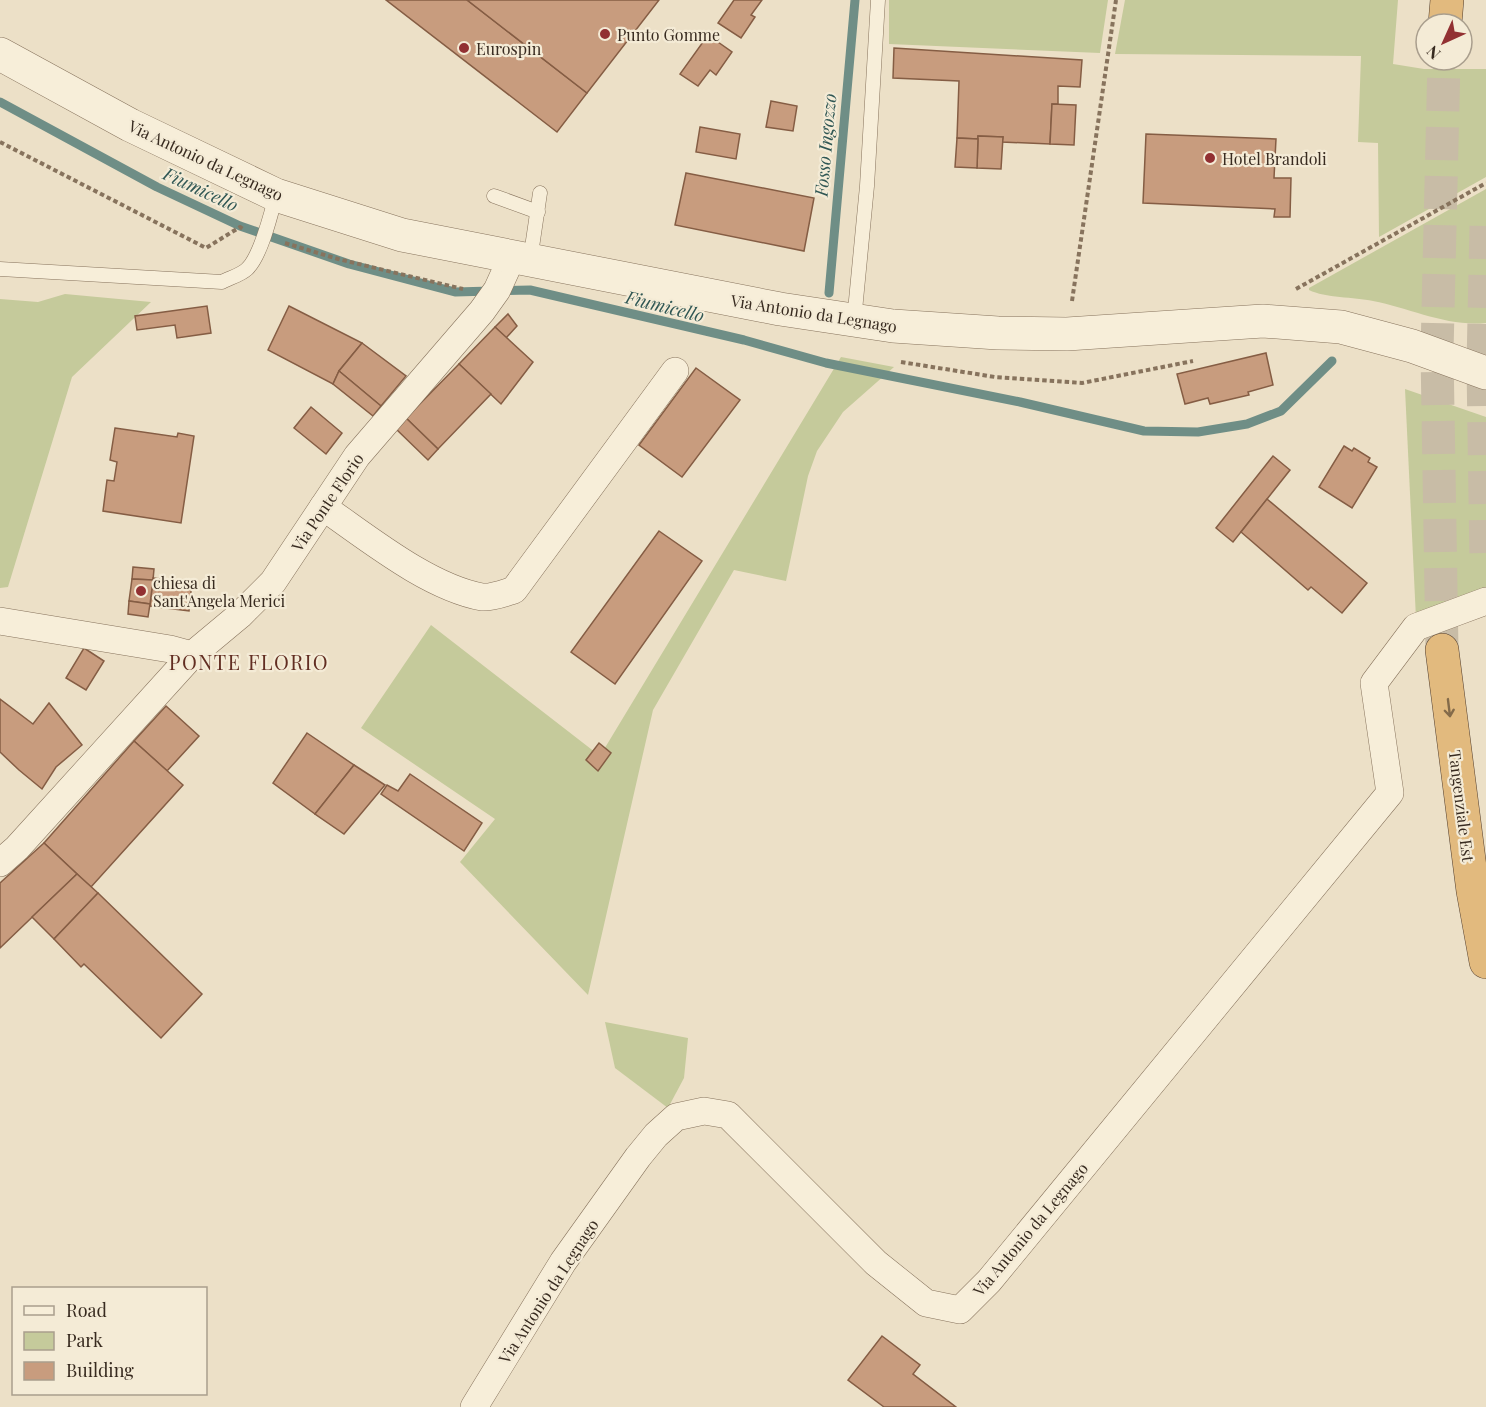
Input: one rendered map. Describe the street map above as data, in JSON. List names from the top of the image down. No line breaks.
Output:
{"streets":{"highway":["Tangenziale Est"],"street":["Via Antonio da Legnago","Via Ponte Florio"]},"crossings":[["Via Antonio da Legnago","Via Ponte Florio"]],"one_way":["Tangenziale Est"],"districts":["PONTE FLORIO"],"water":["Fosso Ingozzo","Fiumicello"],"places":["Punto Gomme","Eurospin","Hotel Brandoli","chiesa di Sant'Angela Merici"],"legend":["Road","Park","Building"],"north":"bottom left"}
